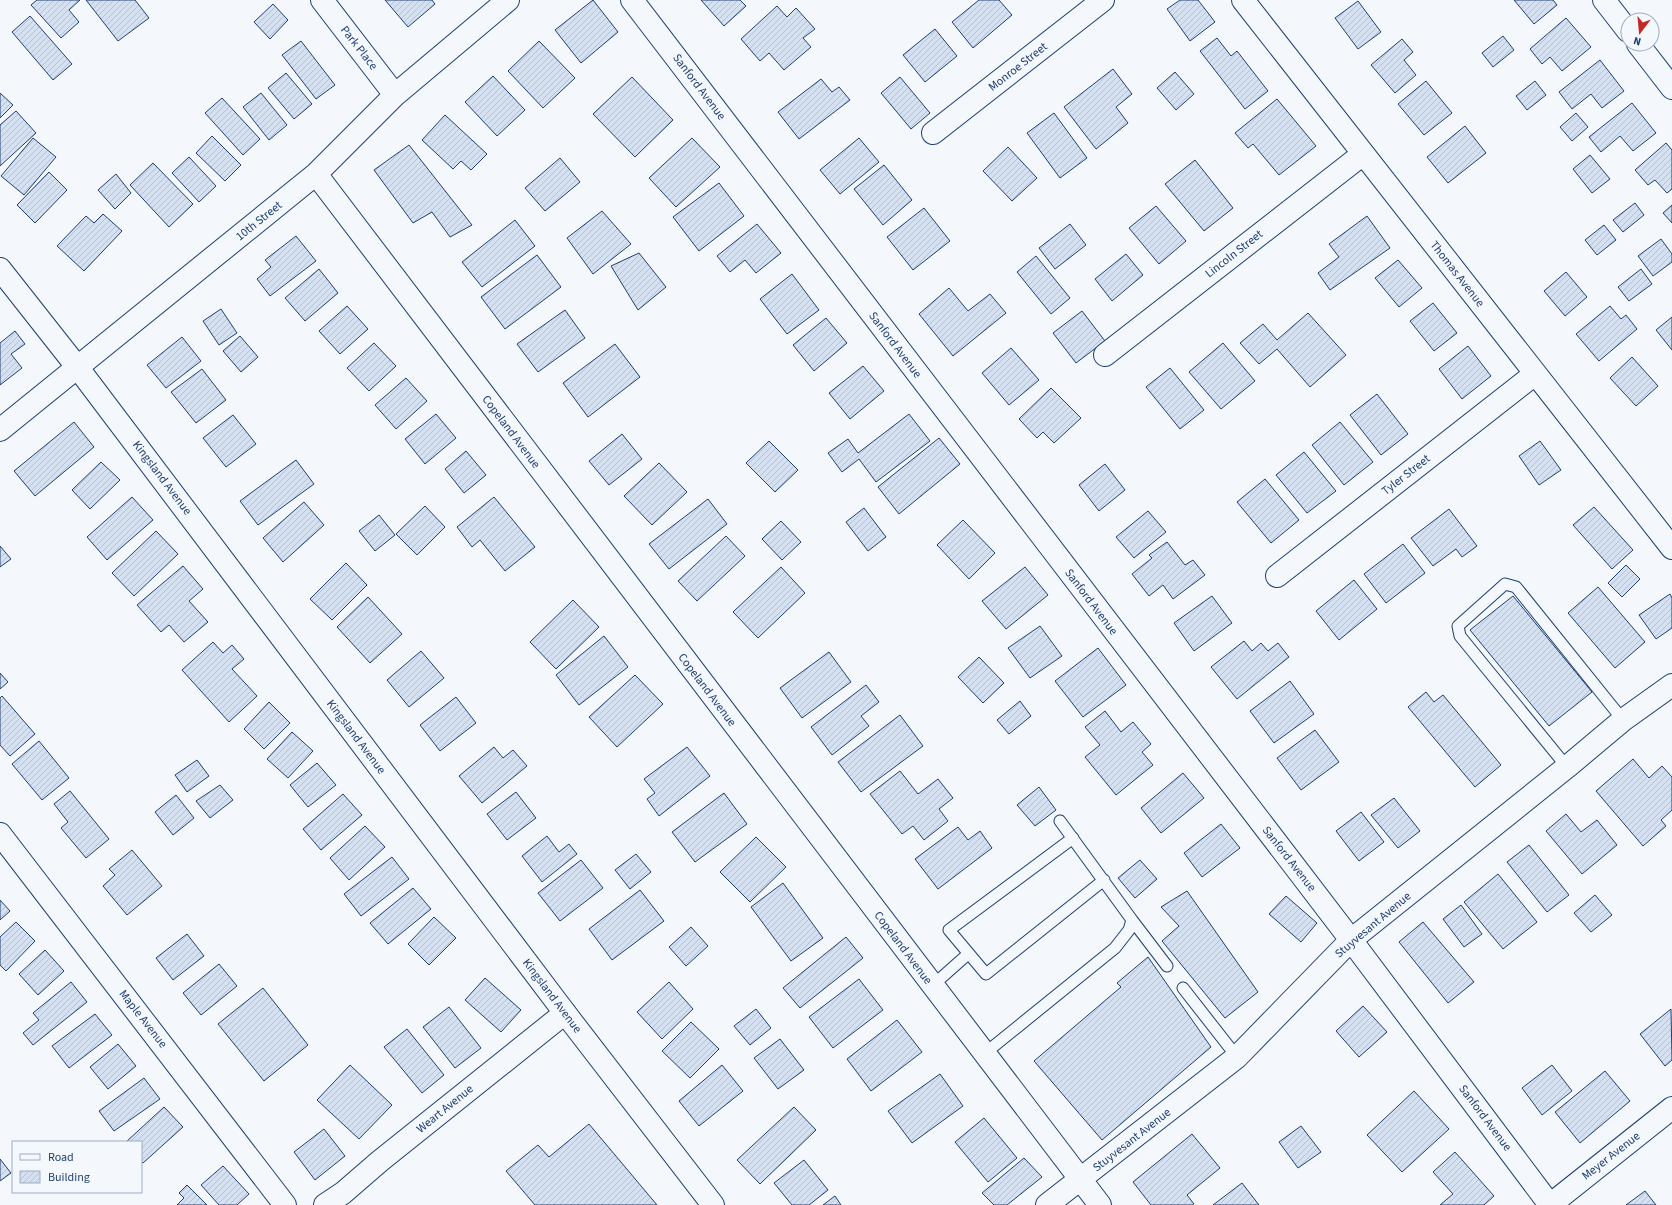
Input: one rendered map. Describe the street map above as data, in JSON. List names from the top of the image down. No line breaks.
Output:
{"streets":{"street":["Park Place","Monroe Street","Sanford Avenue","10th Street","Lincoln Street","Thomas Avenue","Copeland Avenue","Tyler Street","Kingsland Avenue","Stuyvesant Avenue","Maple Avenue","Weart Avenue","Meyer Avenue"]},"crossings":[["Park Place","10th Street"],["Sanford Avenue","Stuyvesant Avenue"],["Sanford Avenue","Meyer Avenue"],["10th Street","Copeland Avenue"],["10th Street","Kingsland Avenue"],["Lincoln Street","Thomas Avenue"],["Thomas Avenue","Tyler Street"],["Copeland Avenue","Stuyvesant Avenue"],["Kingsland Avenue","Weart Avenue"]],"legend":["Road","Building"],"north":"bottom"}
